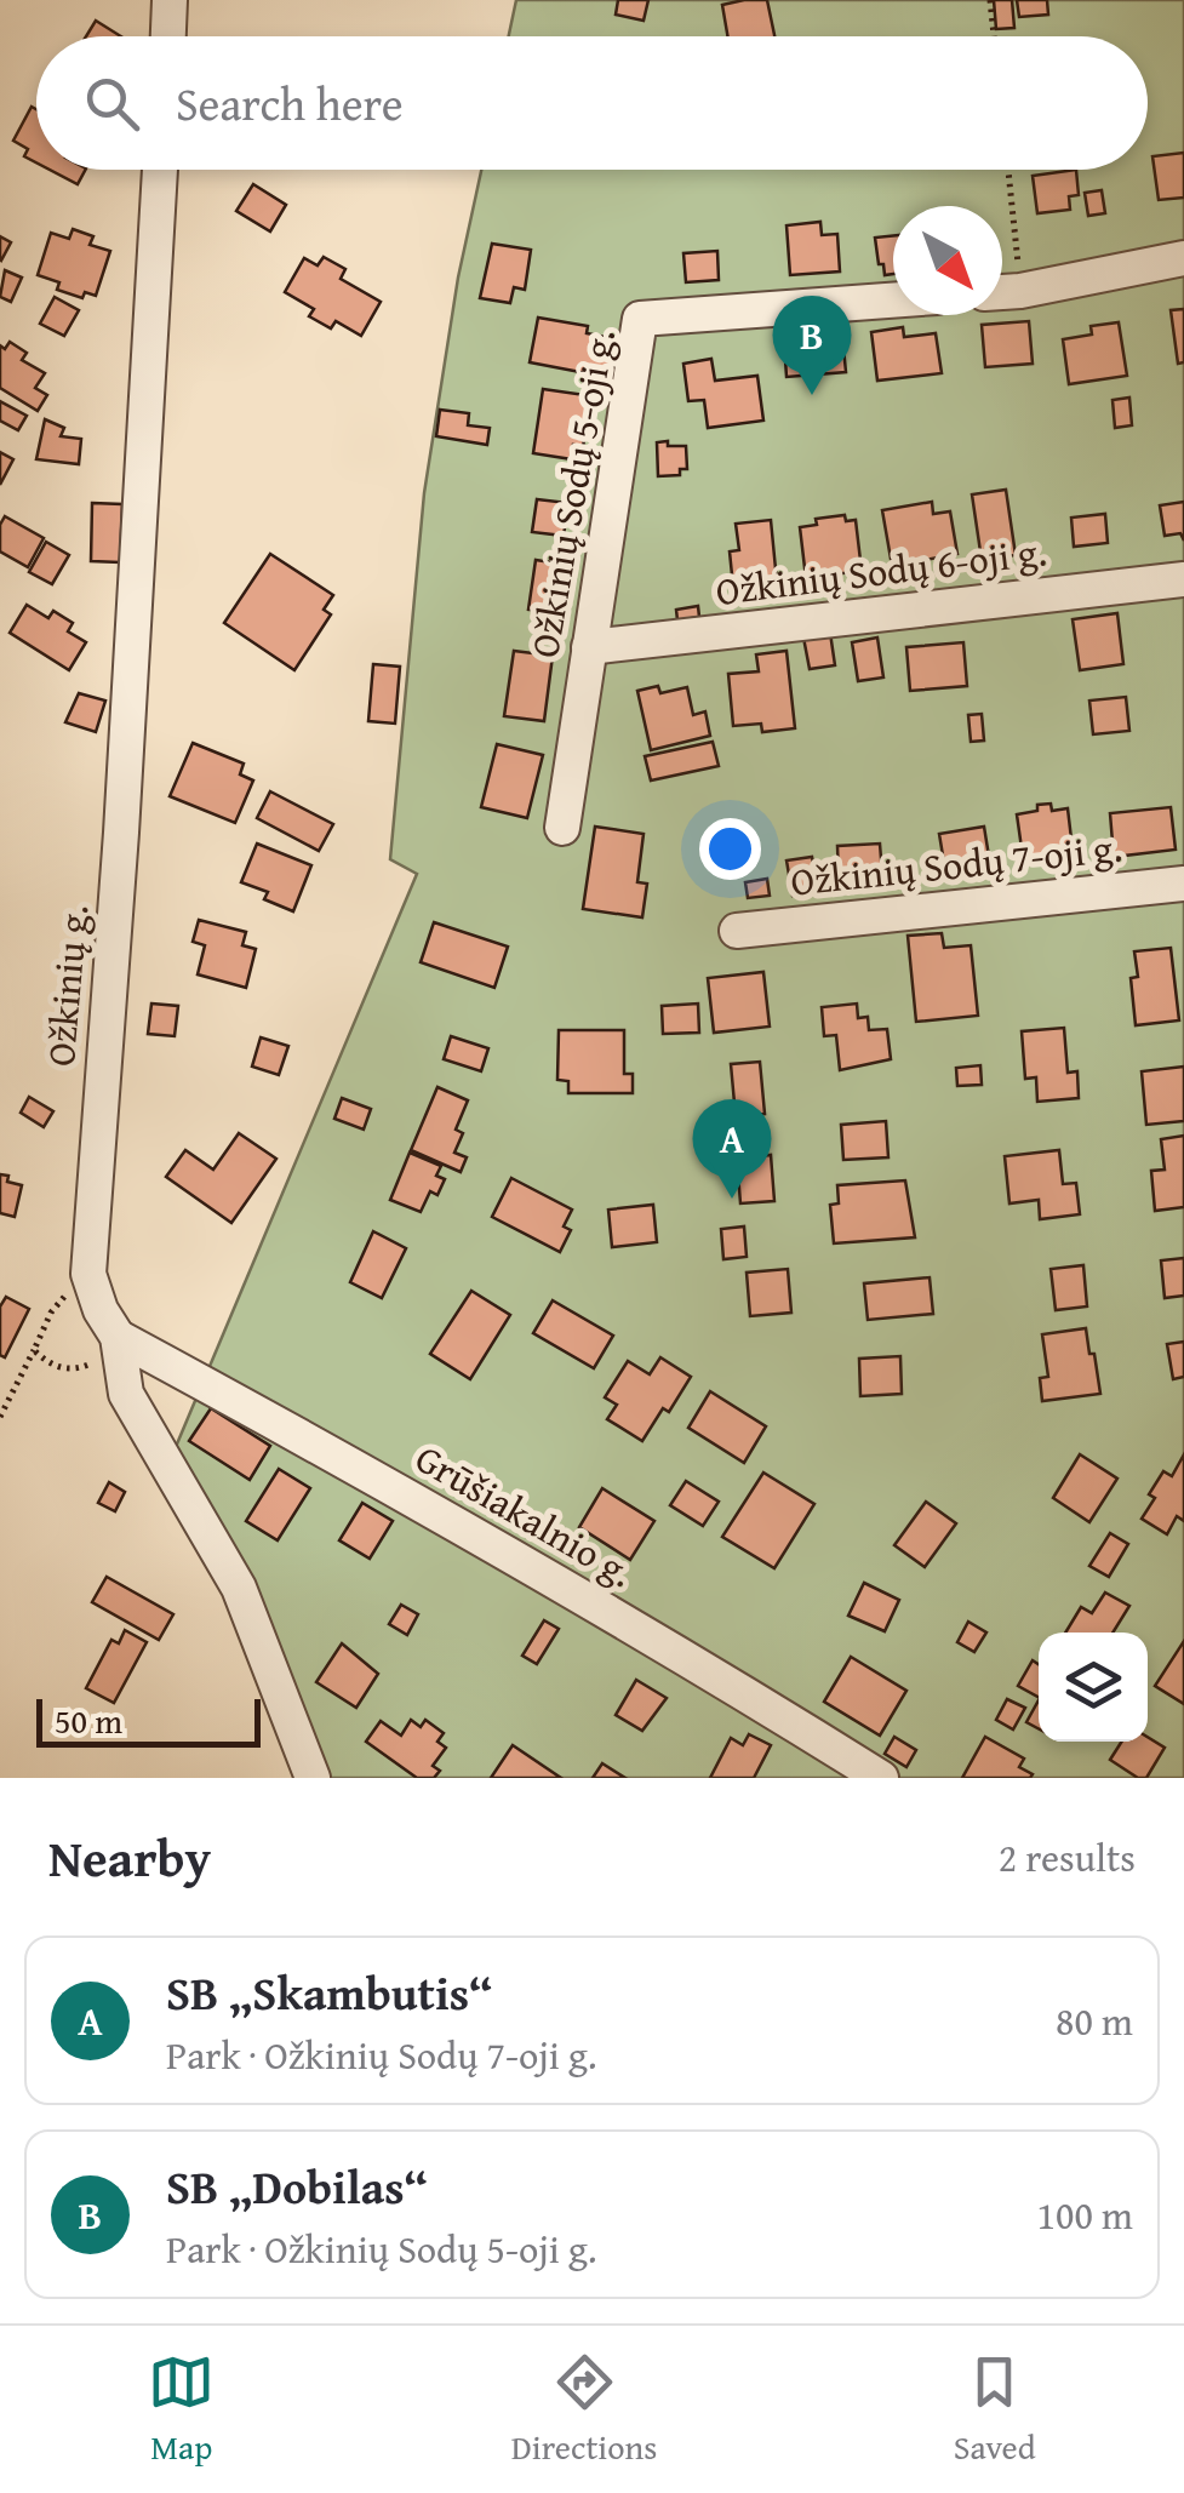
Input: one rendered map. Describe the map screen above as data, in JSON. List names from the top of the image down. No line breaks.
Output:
{"streets":{"street":["Ožkinių Sodų 5-oji g.","Ožkinių Sodų 6-oji g.","Ožkinių Sodų 7-oji g.","Ožkinių g.","Grūšiakalnio g."]},"crossings":[["Ožkinių Sodų 5-oji g.","Ožkinių Sodų 6-oji g."],["Ožkinių g.","Grūšiakalnio g."]],"scale_bar":"50 m","north":"bottom right","page":{"search":"Search here","pins":["B","A"],"scale":"50 m","heading":["Nearby","2 results"],"list":[{"mark":"A","name":"SB „Skambutis“","note":"Park · Ožkinių Sodų 7-oji g.","value":"80 m"},{"mark":"B","name":"SB „Dobilas“","note":"Park · Ožkinių Sodų 5-oji g.","value":"100 m"}],"nav":["Map","Directions","Saved"]}}
